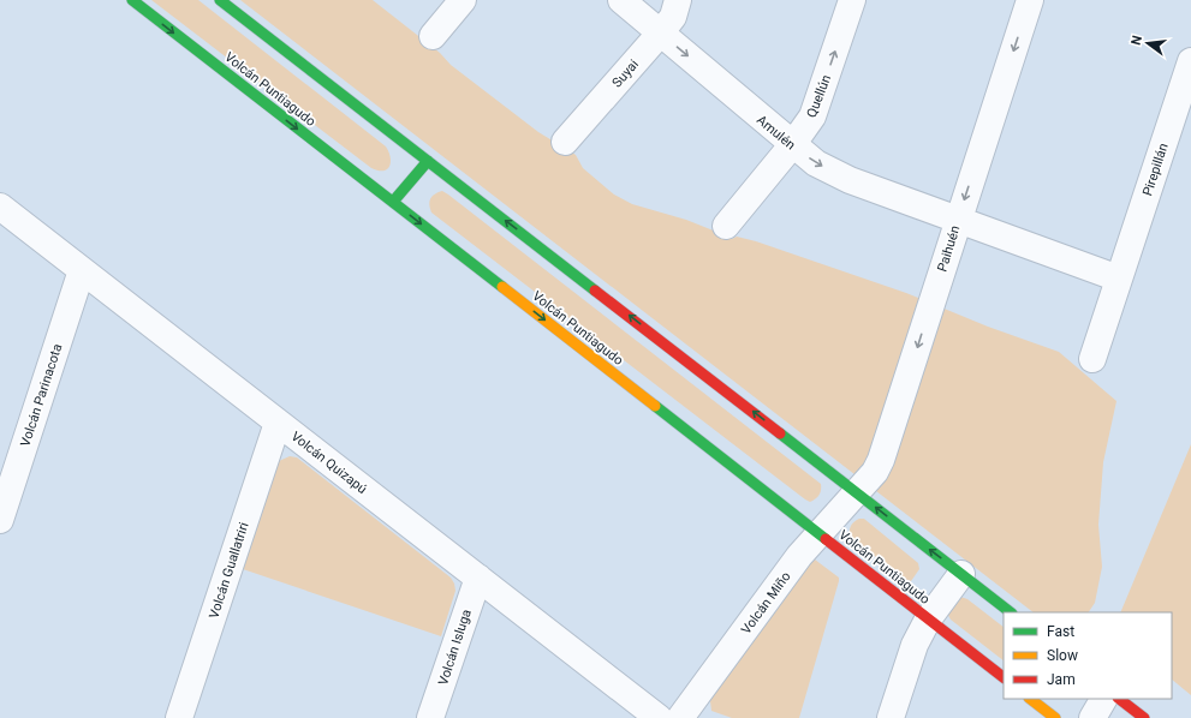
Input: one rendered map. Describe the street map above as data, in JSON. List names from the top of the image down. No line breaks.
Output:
{"streets":{"main road":["Volcán Puntiagudo"],"street":["Suyai","Quellún","Amulén","Pirepillán","Paihuén","Volcán Parinacota","Volcán Quizapú","Volcán Guallatriri","Volcán Miño","Volcán Isluga"]},"crossings":[["Suyai","Amulén"],["Volcán Puntiagudo","Volcán Miño"],["Quellún","Amulén"],["Amulén","Paihuén"],["Paihuén","Volcán Miño"],["Volcán Parinacota","Volcán Quizapú"],["Volcán Quizapú","Volcán Guallatriri"],["Volcán Quizapú","Volcán Isluga"]],"one_way":["Quellún","Amulén","Paihuén"],"legend":["Fast","Slow","Jam"],"north":"left"}
